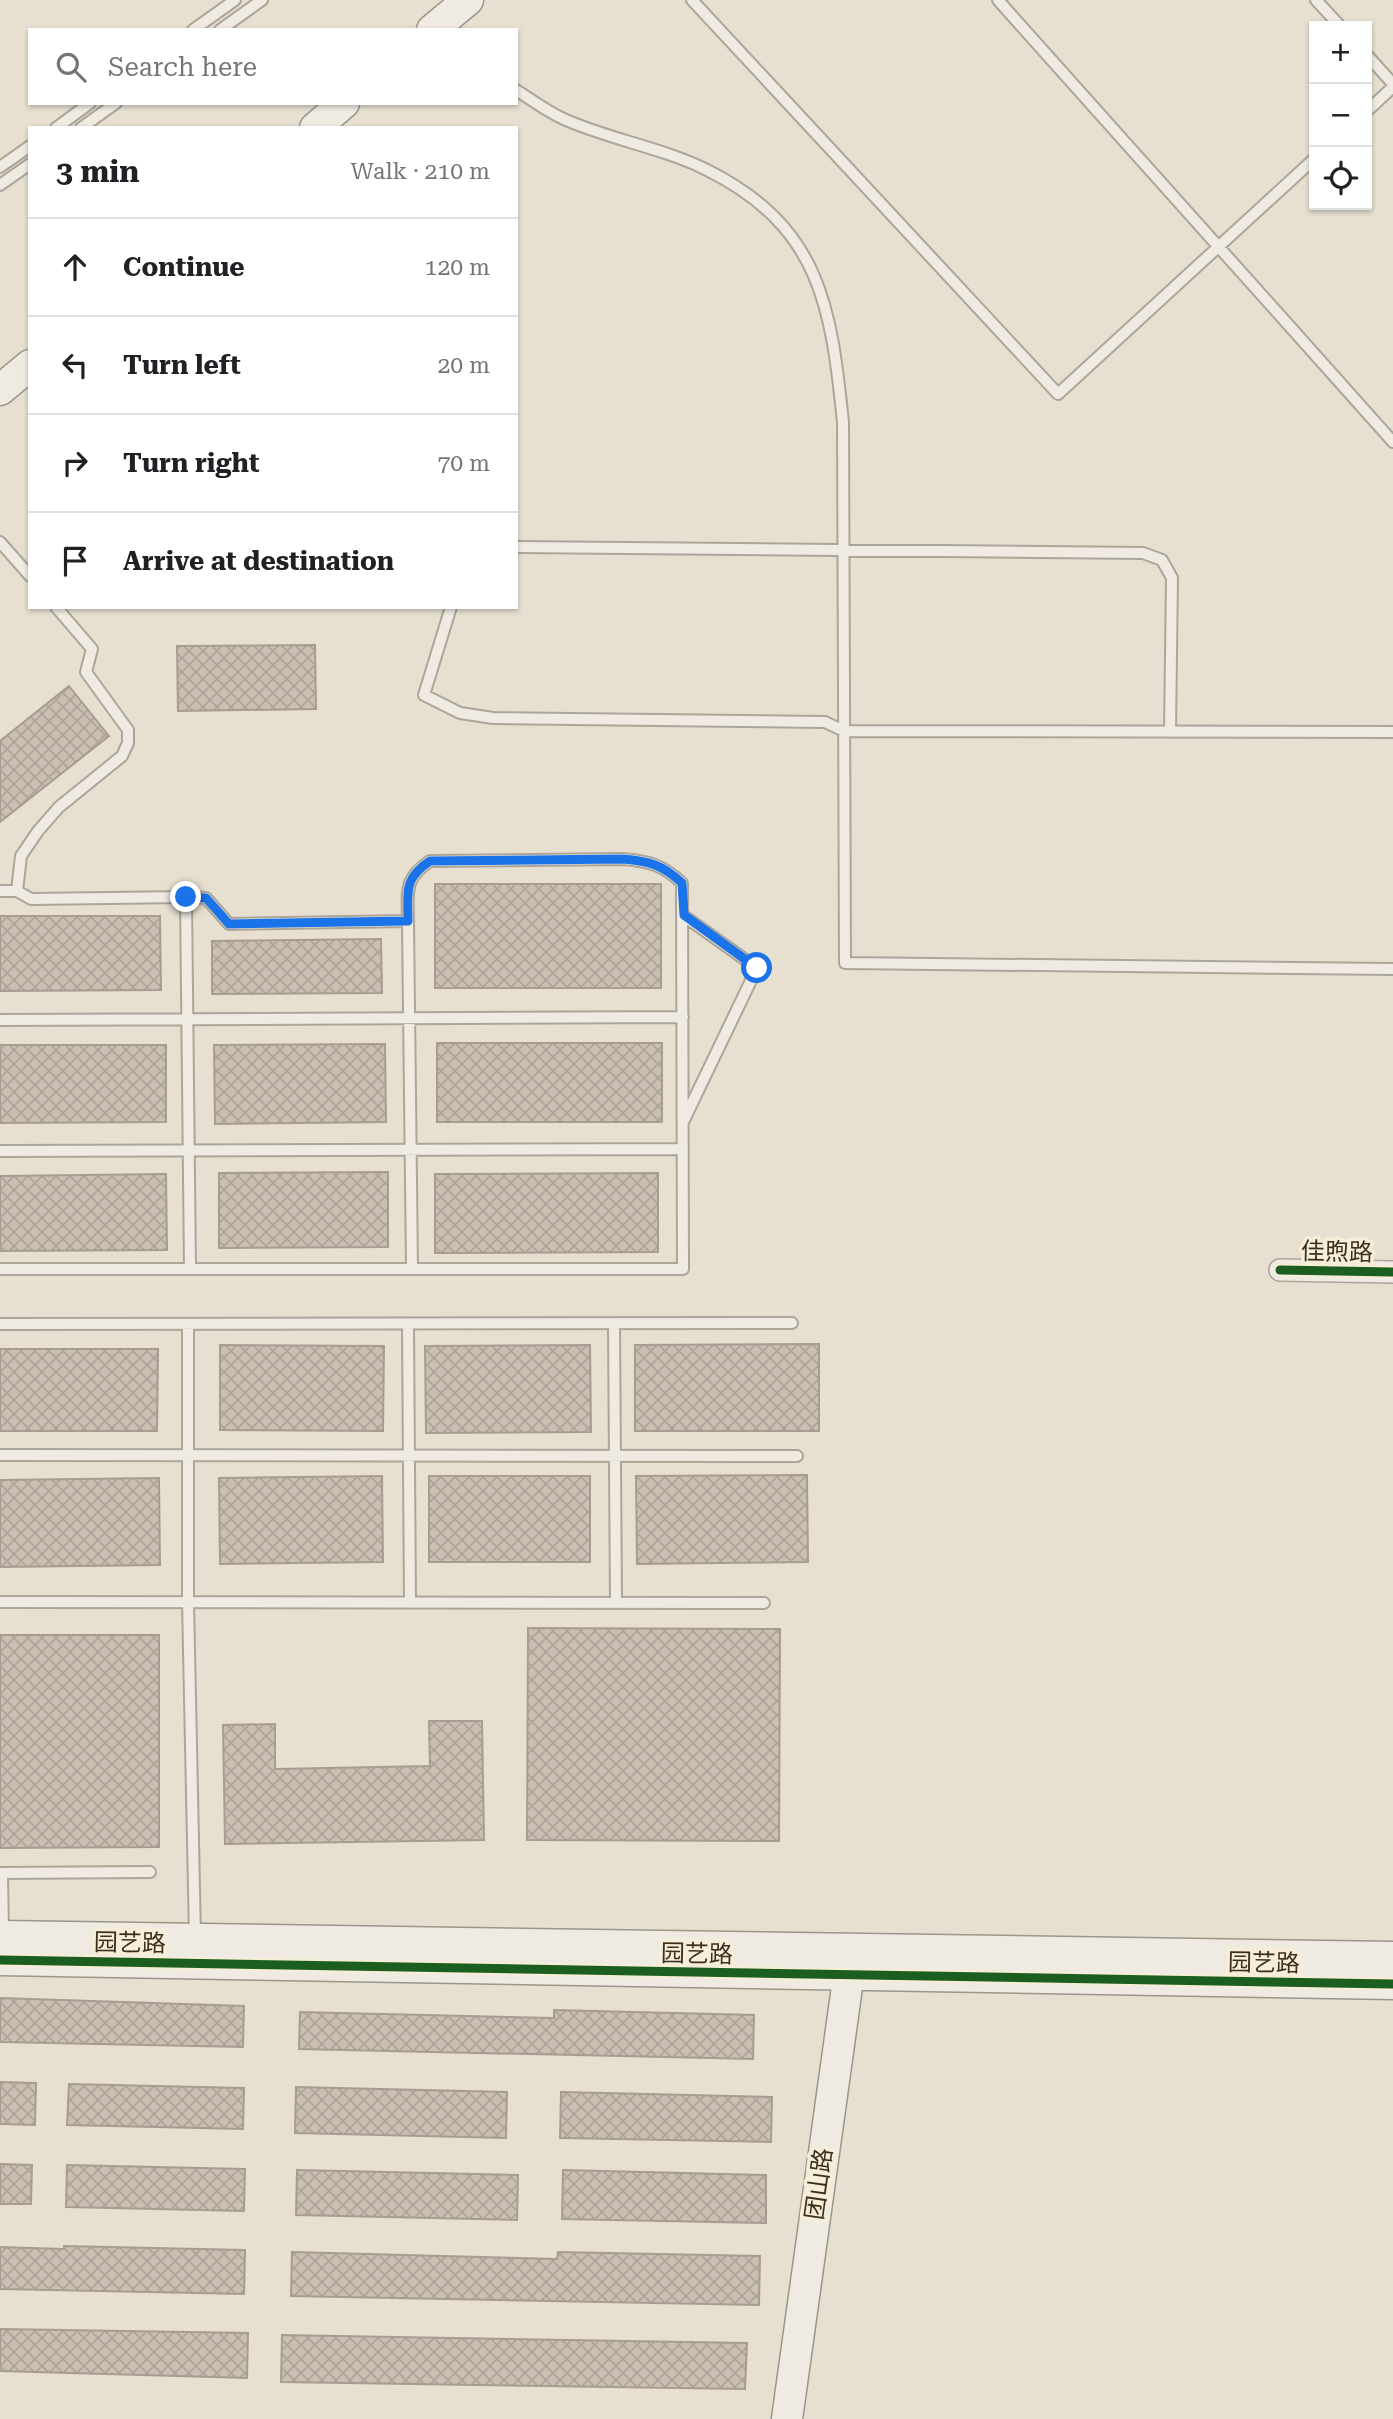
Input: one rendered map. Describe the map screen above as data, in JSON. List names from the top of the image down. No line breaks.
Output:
{"streets":{"street":["佳煦路","园艺路","团山路"]},"crossings":[["园艺路","团山路"]],"page":{"map_buttons":["+","−"],"search":"Search here","heading":["3 min","Walk · 210 m"],"list":[["Continue","120 m"],["Turn left","20 m"],["Turn right","70 m"],"Arrive at destination"]}}
